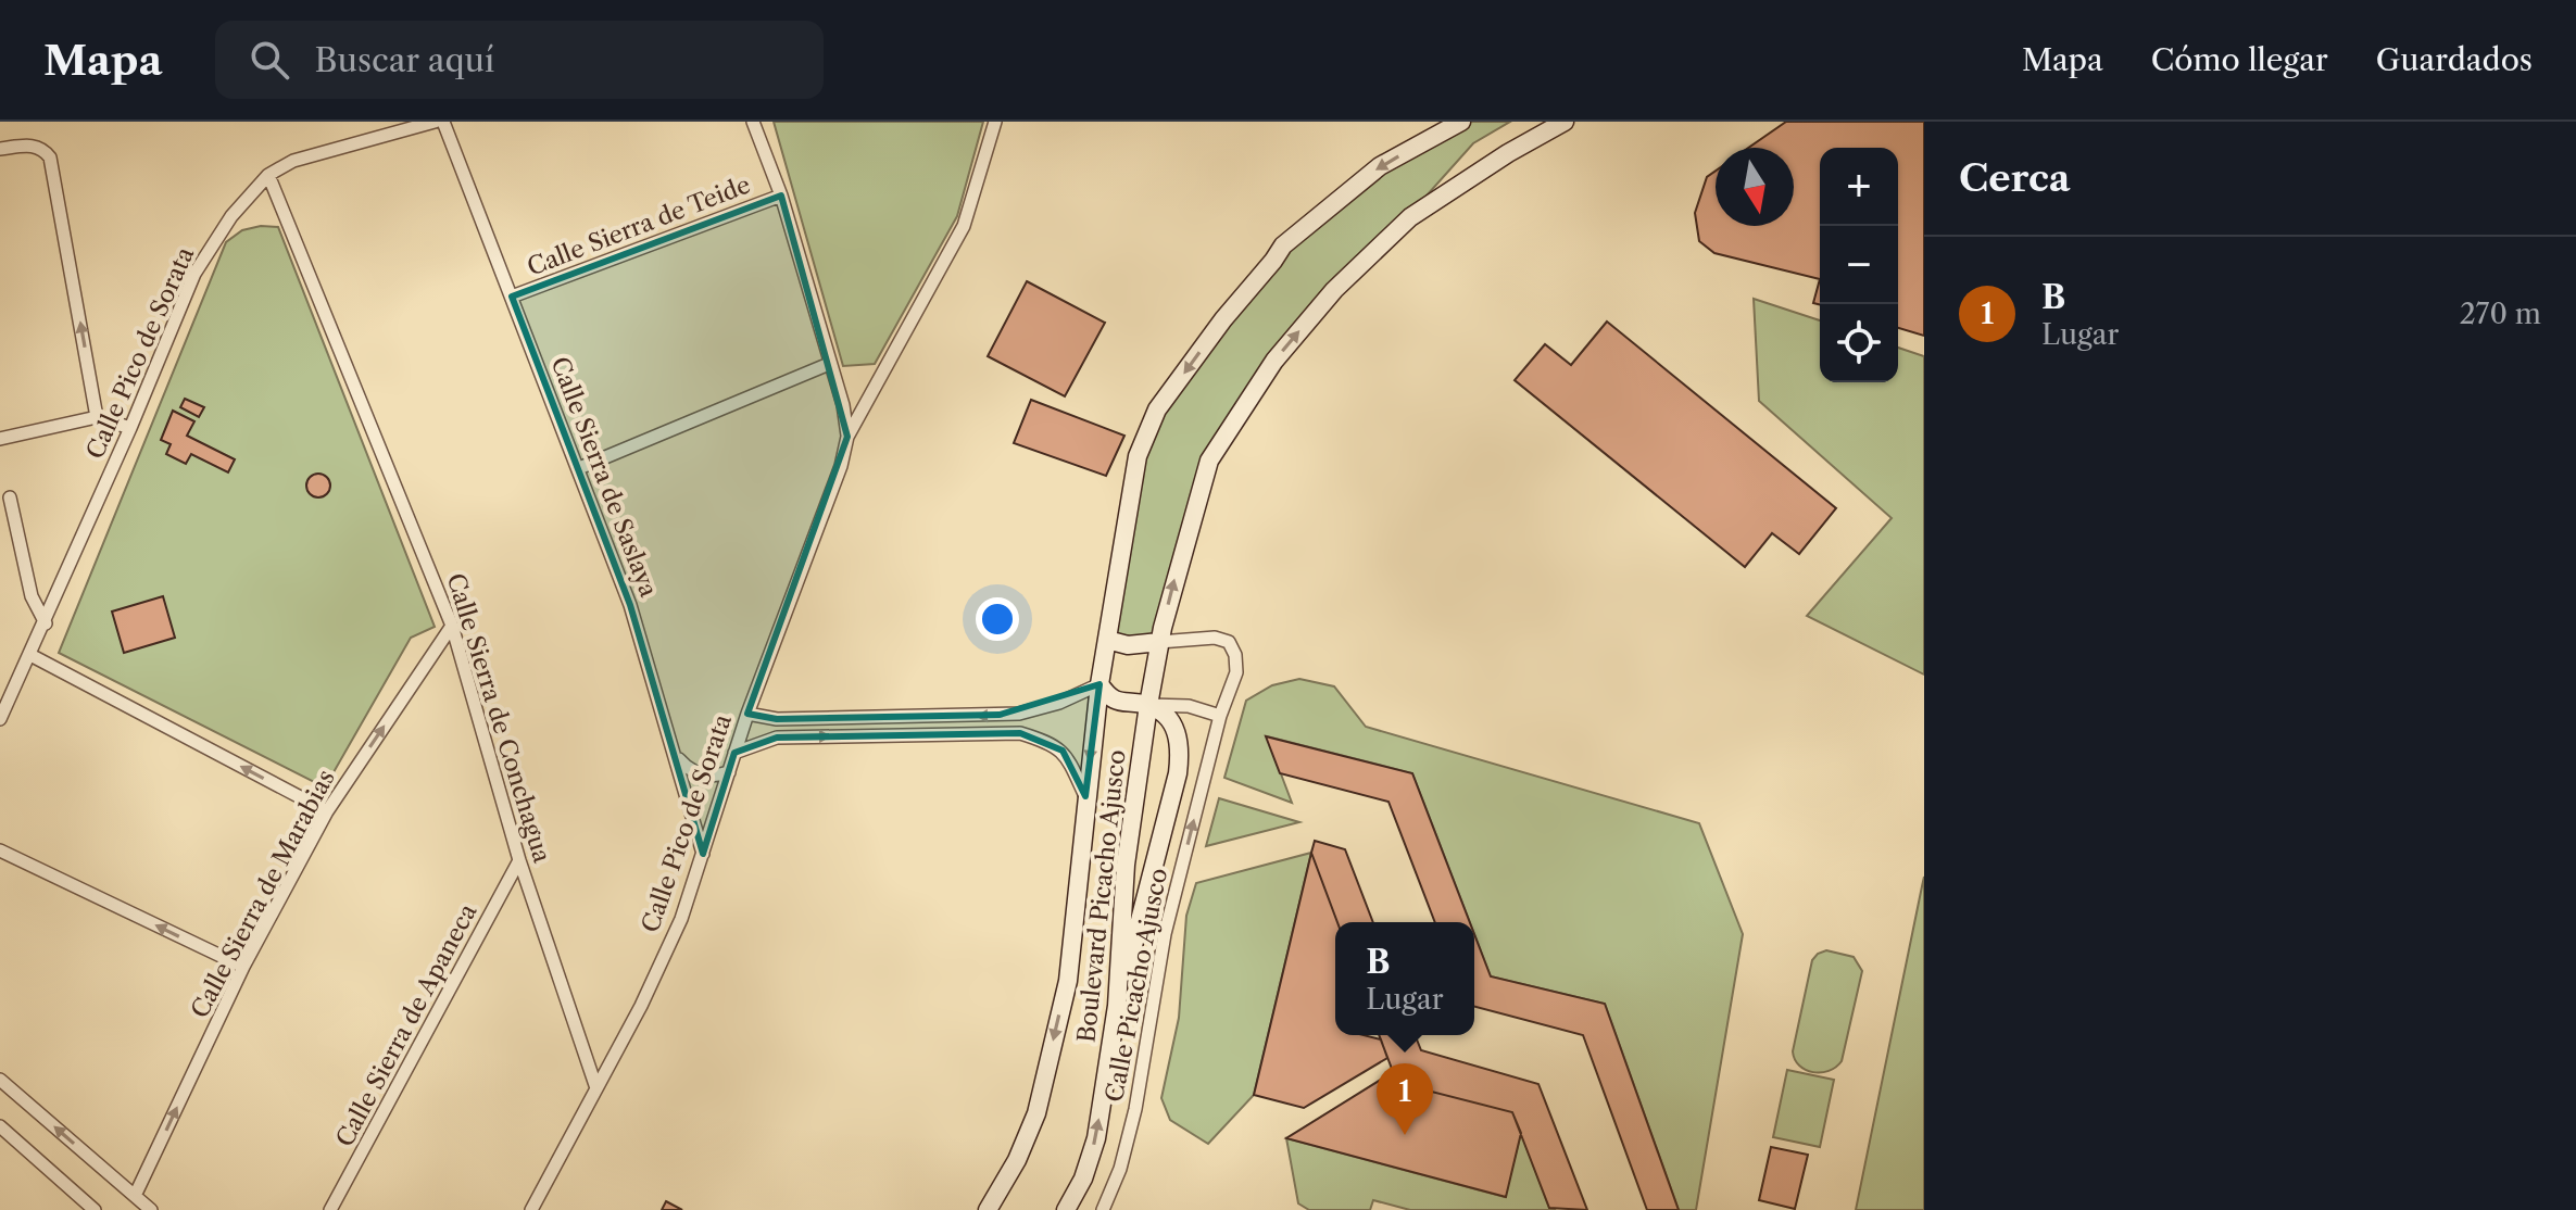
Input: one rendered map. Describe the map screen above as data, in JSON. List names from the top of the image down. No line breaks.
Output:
{"streets":{"main road":["Boulevard Picacho Ajusco"],"street":["Calle Sierra de Teide","Calle Pico de Sorata","Calle Sierra de Saslaya","Calle Sierra de Conchagua","Calle Sierra de Marabias","Calle Picacho Ajusco","Calle Sierra de Apaneca"]},"crossings":[["Calle Sierra de Teide","Calle Pico de Sorata"],["Calle Sierra de Teide","Calle Sierra de Saslaya"],["Calle Pico de Sorata","Calle Sierra de Saslaya"],["Calle Pico de Sorata","Calle Sierra de Conchagua"],["Calle Sierra de Conchagua","Calle Sierra de Marabias"],["Calle Sierra de Conchagua","Calle Sierra de Apaneca"],["Boulevard Picacho Ajusco","Calle Picacho Ajusco"]],"one_way":["Calle Sierra de Marabias","Calle Picacho Ajusco"],"north":"bottom","page":{"header":"Mapa","search":"Buscar aquí","nav":["Mapa","Cómo llegar","Guardados"],"heading":"Cerca","map_buttons":["+","−"],"list":[{"mark":"1","name":"B","note":"Lugar","value":"270 m"}],"popup":["B","Lugar"],"pins":"1"}}
